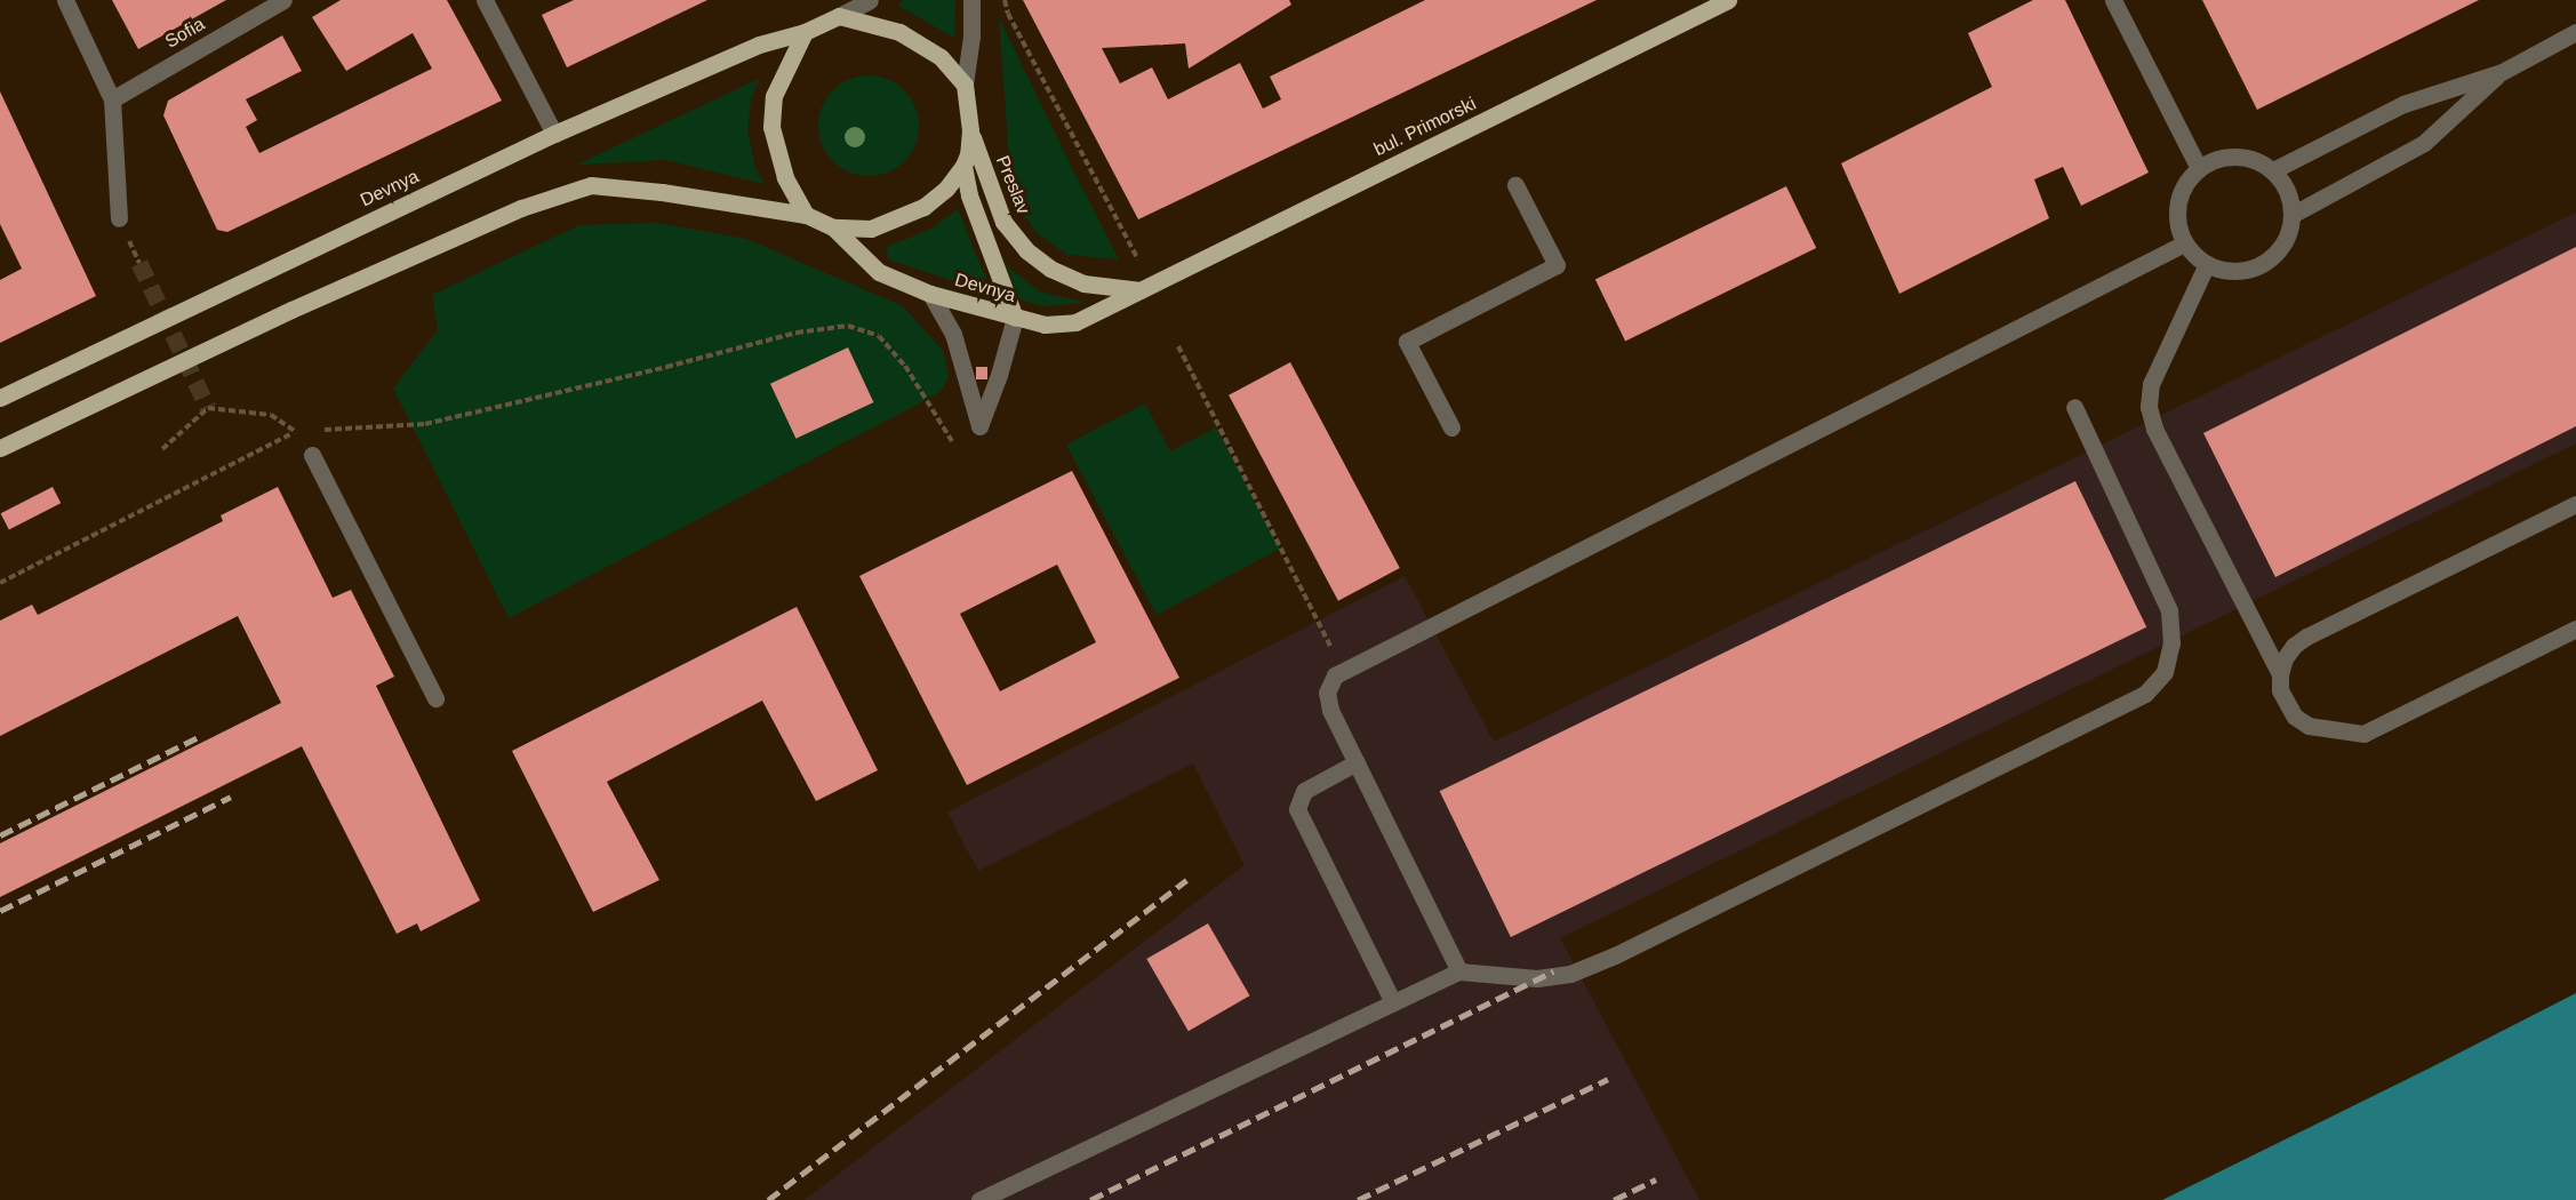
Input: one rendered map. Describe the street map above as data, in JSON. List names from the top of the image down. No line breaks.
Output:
{"streets":{"main road":["bul. Primorski","Preslav","Devnya"],"street":["Sofia"]},"crossings":[["bul. Primorski","Preslav"],["bul. Primorski","Devnya"],["Preslav","Devnya"]]}
